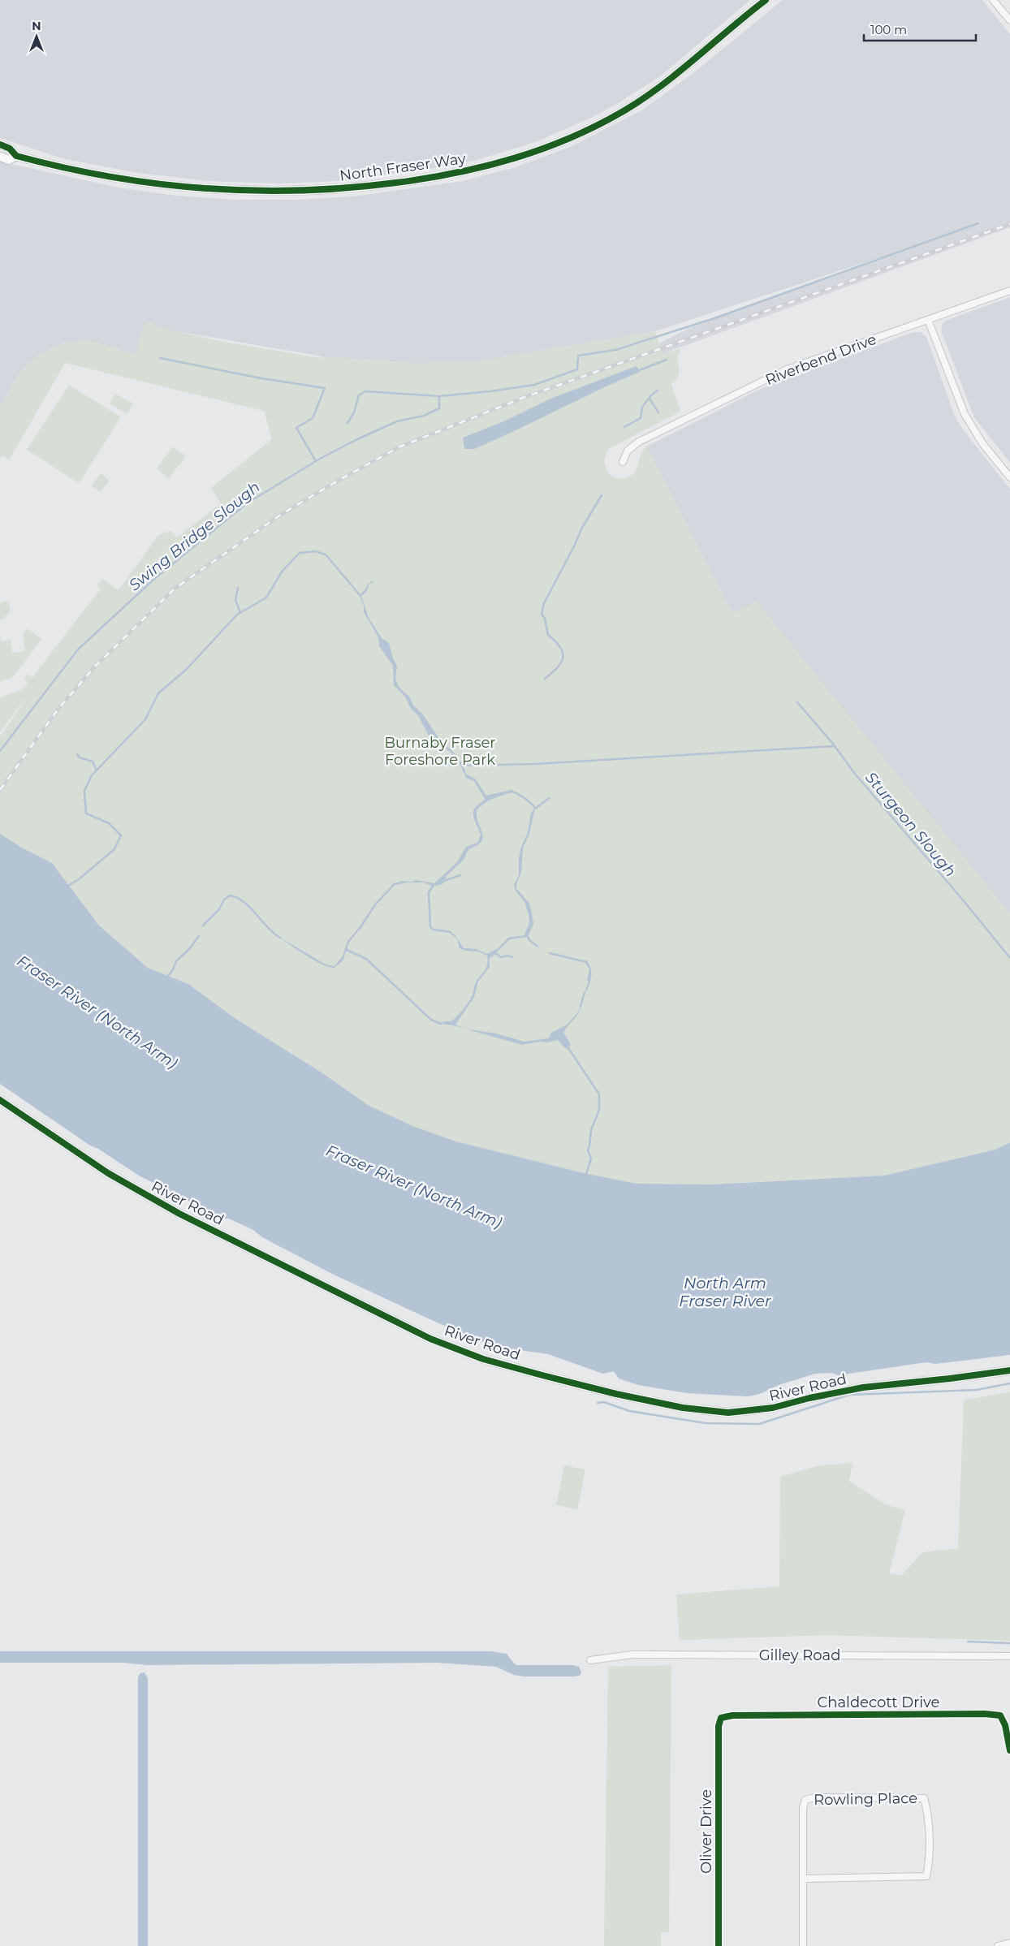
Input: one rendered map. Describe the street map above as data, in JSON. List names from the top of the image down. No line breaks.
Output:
{"streets":{"street":["North Fraser Way","Riverbend Drive","River Road","Gilley Road","Chaldecott Drive","Rowling Place","Oliver Drive"]},"crossings":[["Chaldecott Drive","Oliver Drive"]],"water":["Swing Bridge Slough","Sturgeon Slough","Fraser River (North Arm)","North Arm Fraser River"],"parks":["Burnaby Fraser Foreshore Park"],"scale_bar":"100 m","north":"top"}
